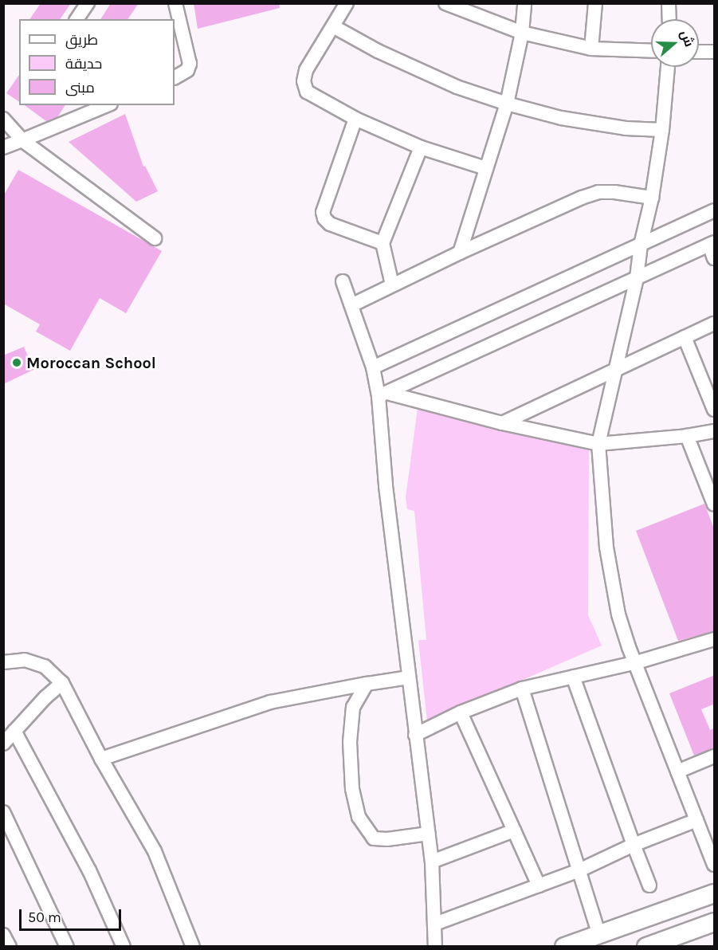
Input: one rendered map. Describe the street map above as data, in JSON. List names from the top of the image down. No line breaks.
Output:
{"places":["Moroccan School"],"legend":["طريق","حديقة","مبنى"],"scale_bar":"50 m","north":"right"}
